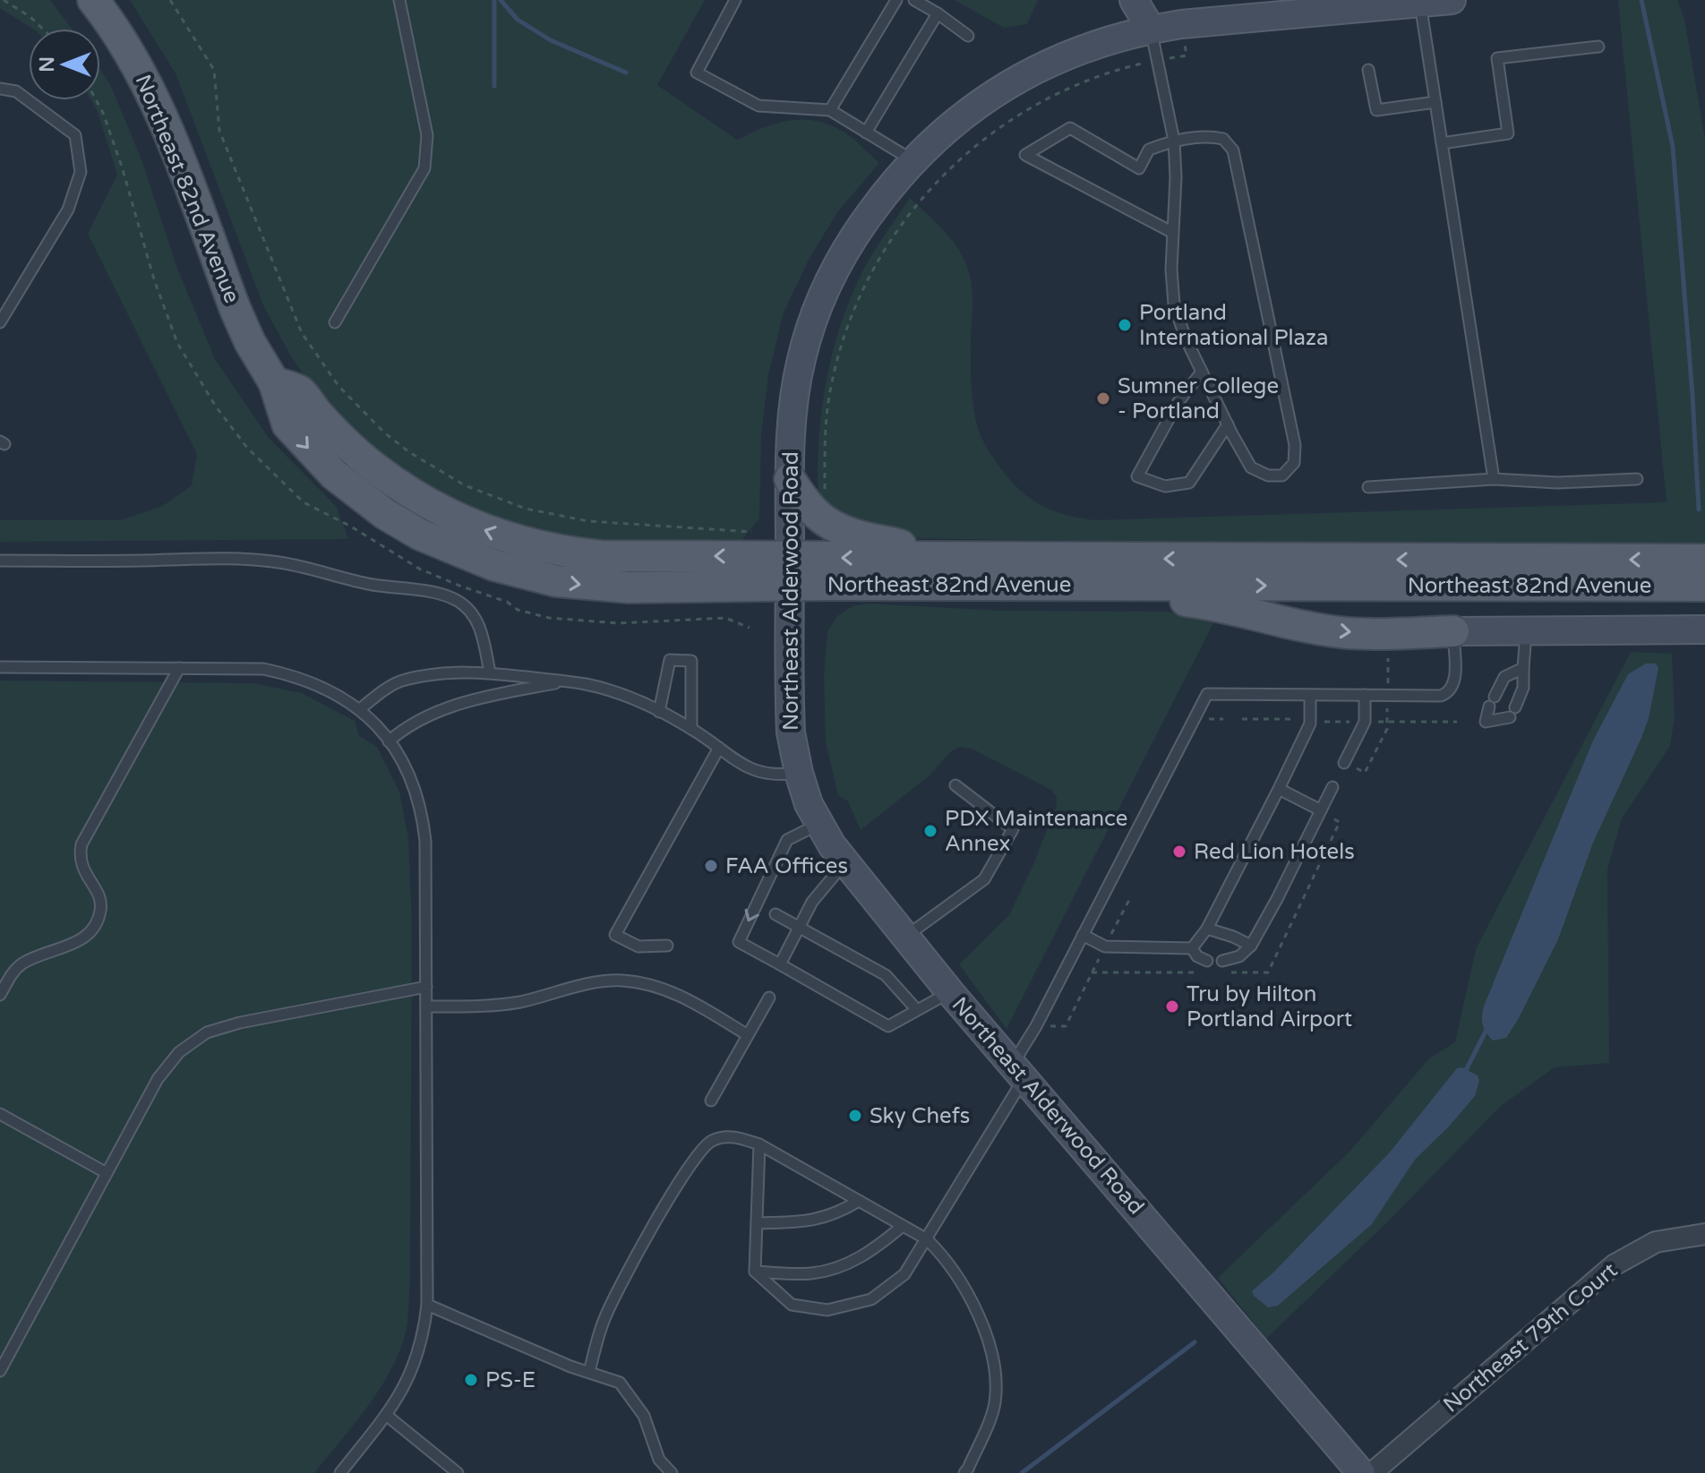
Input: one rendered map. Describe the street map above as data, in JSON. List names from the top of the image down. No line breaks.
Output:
{"streets":{"main road":["Northeast 82nd Avenue"],"street":["Northeast Alderwood Road","Northeast 79th Court"]},"crossings":[["Northeast 82nd Avenue","Northeast Alderwood Road"]],"places":["Portland International Plaza","Sumner College - Portland","PDX Maintenance Annex","Red Lion Hotels","FAA Offices","Tru by Hilton Portland Airport","Sky Chefs","PS-E"],"north":"left"}
